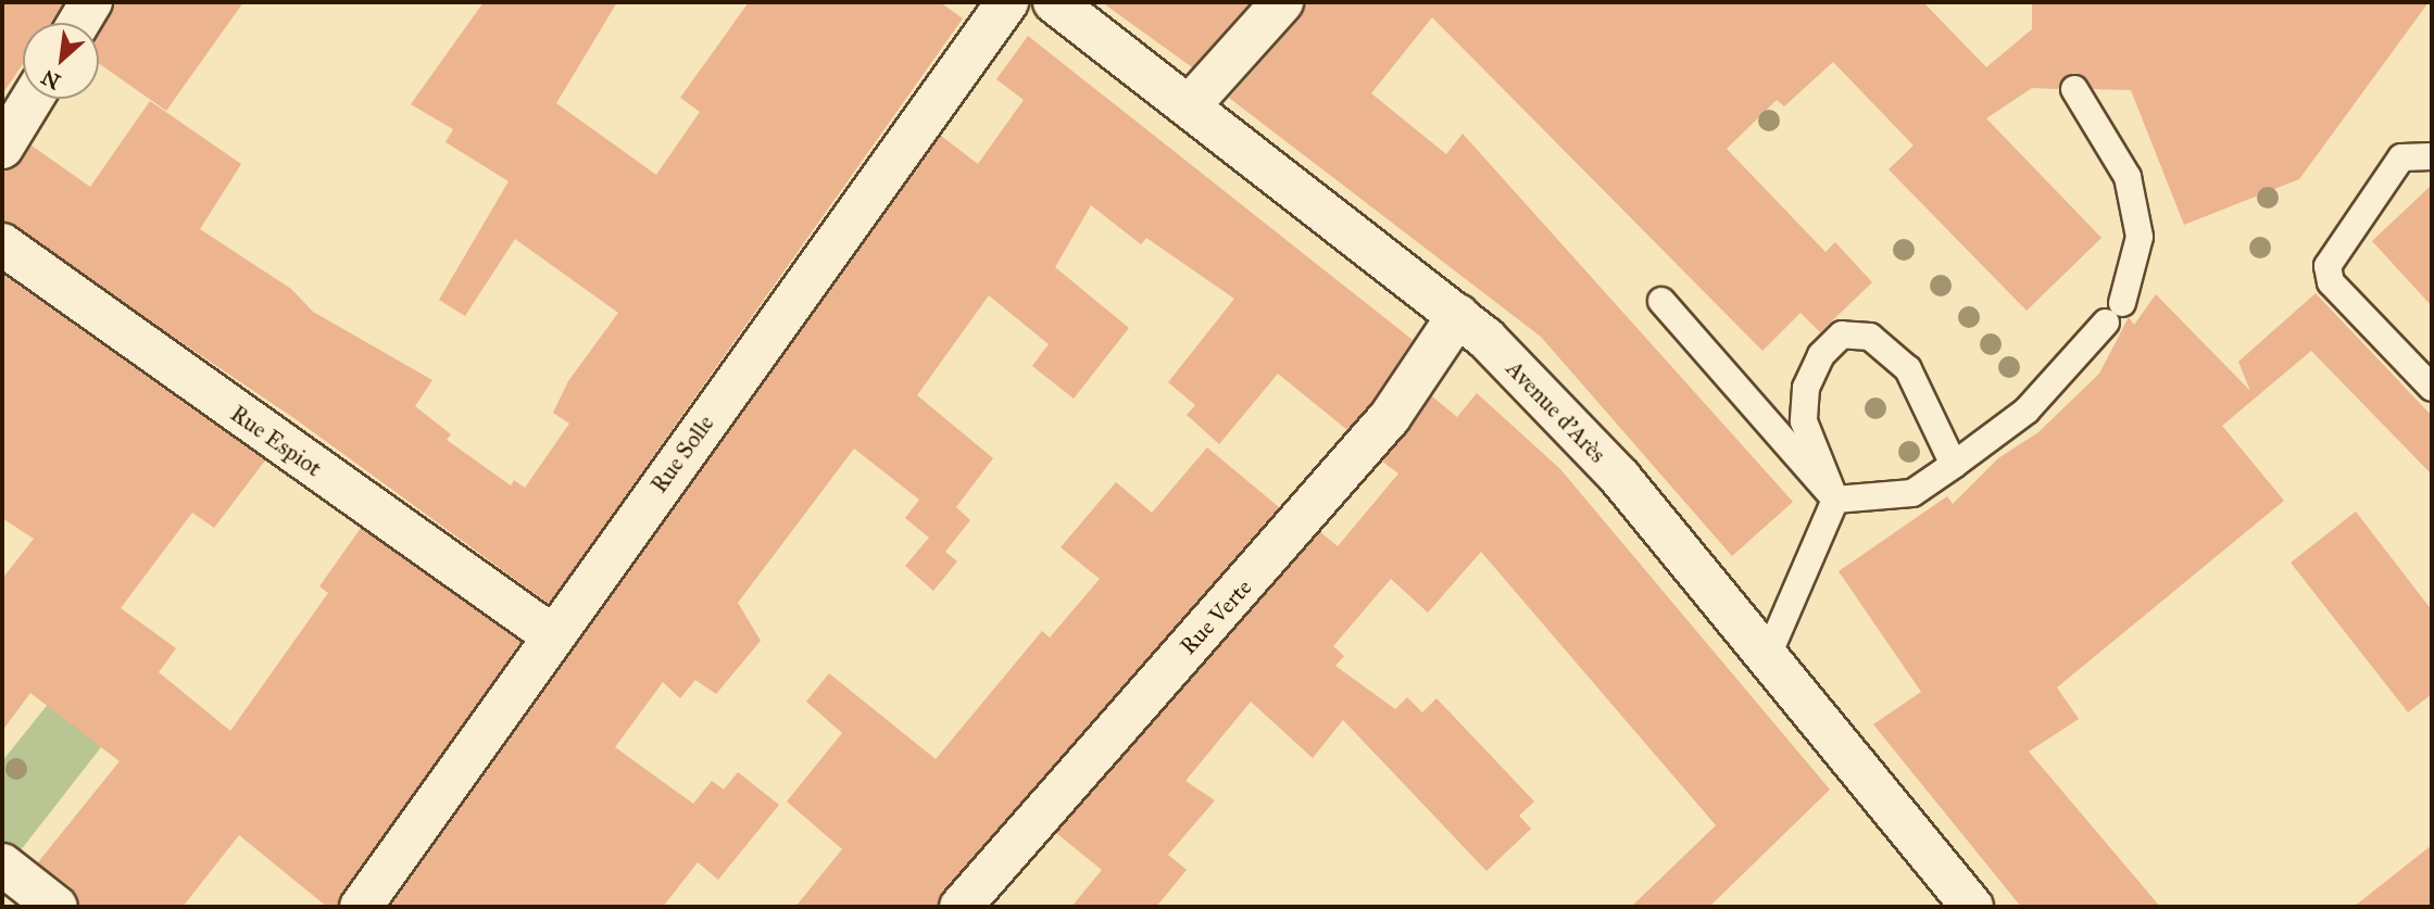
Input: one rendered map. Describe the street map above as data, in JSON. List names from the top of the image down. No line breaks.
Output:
{"streets":{"street":["Avenue d'Arès","Rue Espiot","Rue Solle","Rue Verte"]},"crossings":[["Avenue d'Arès","Rue Verte"],["Rue Espiot","Rue Solle"]],"north":"bottom left"}
